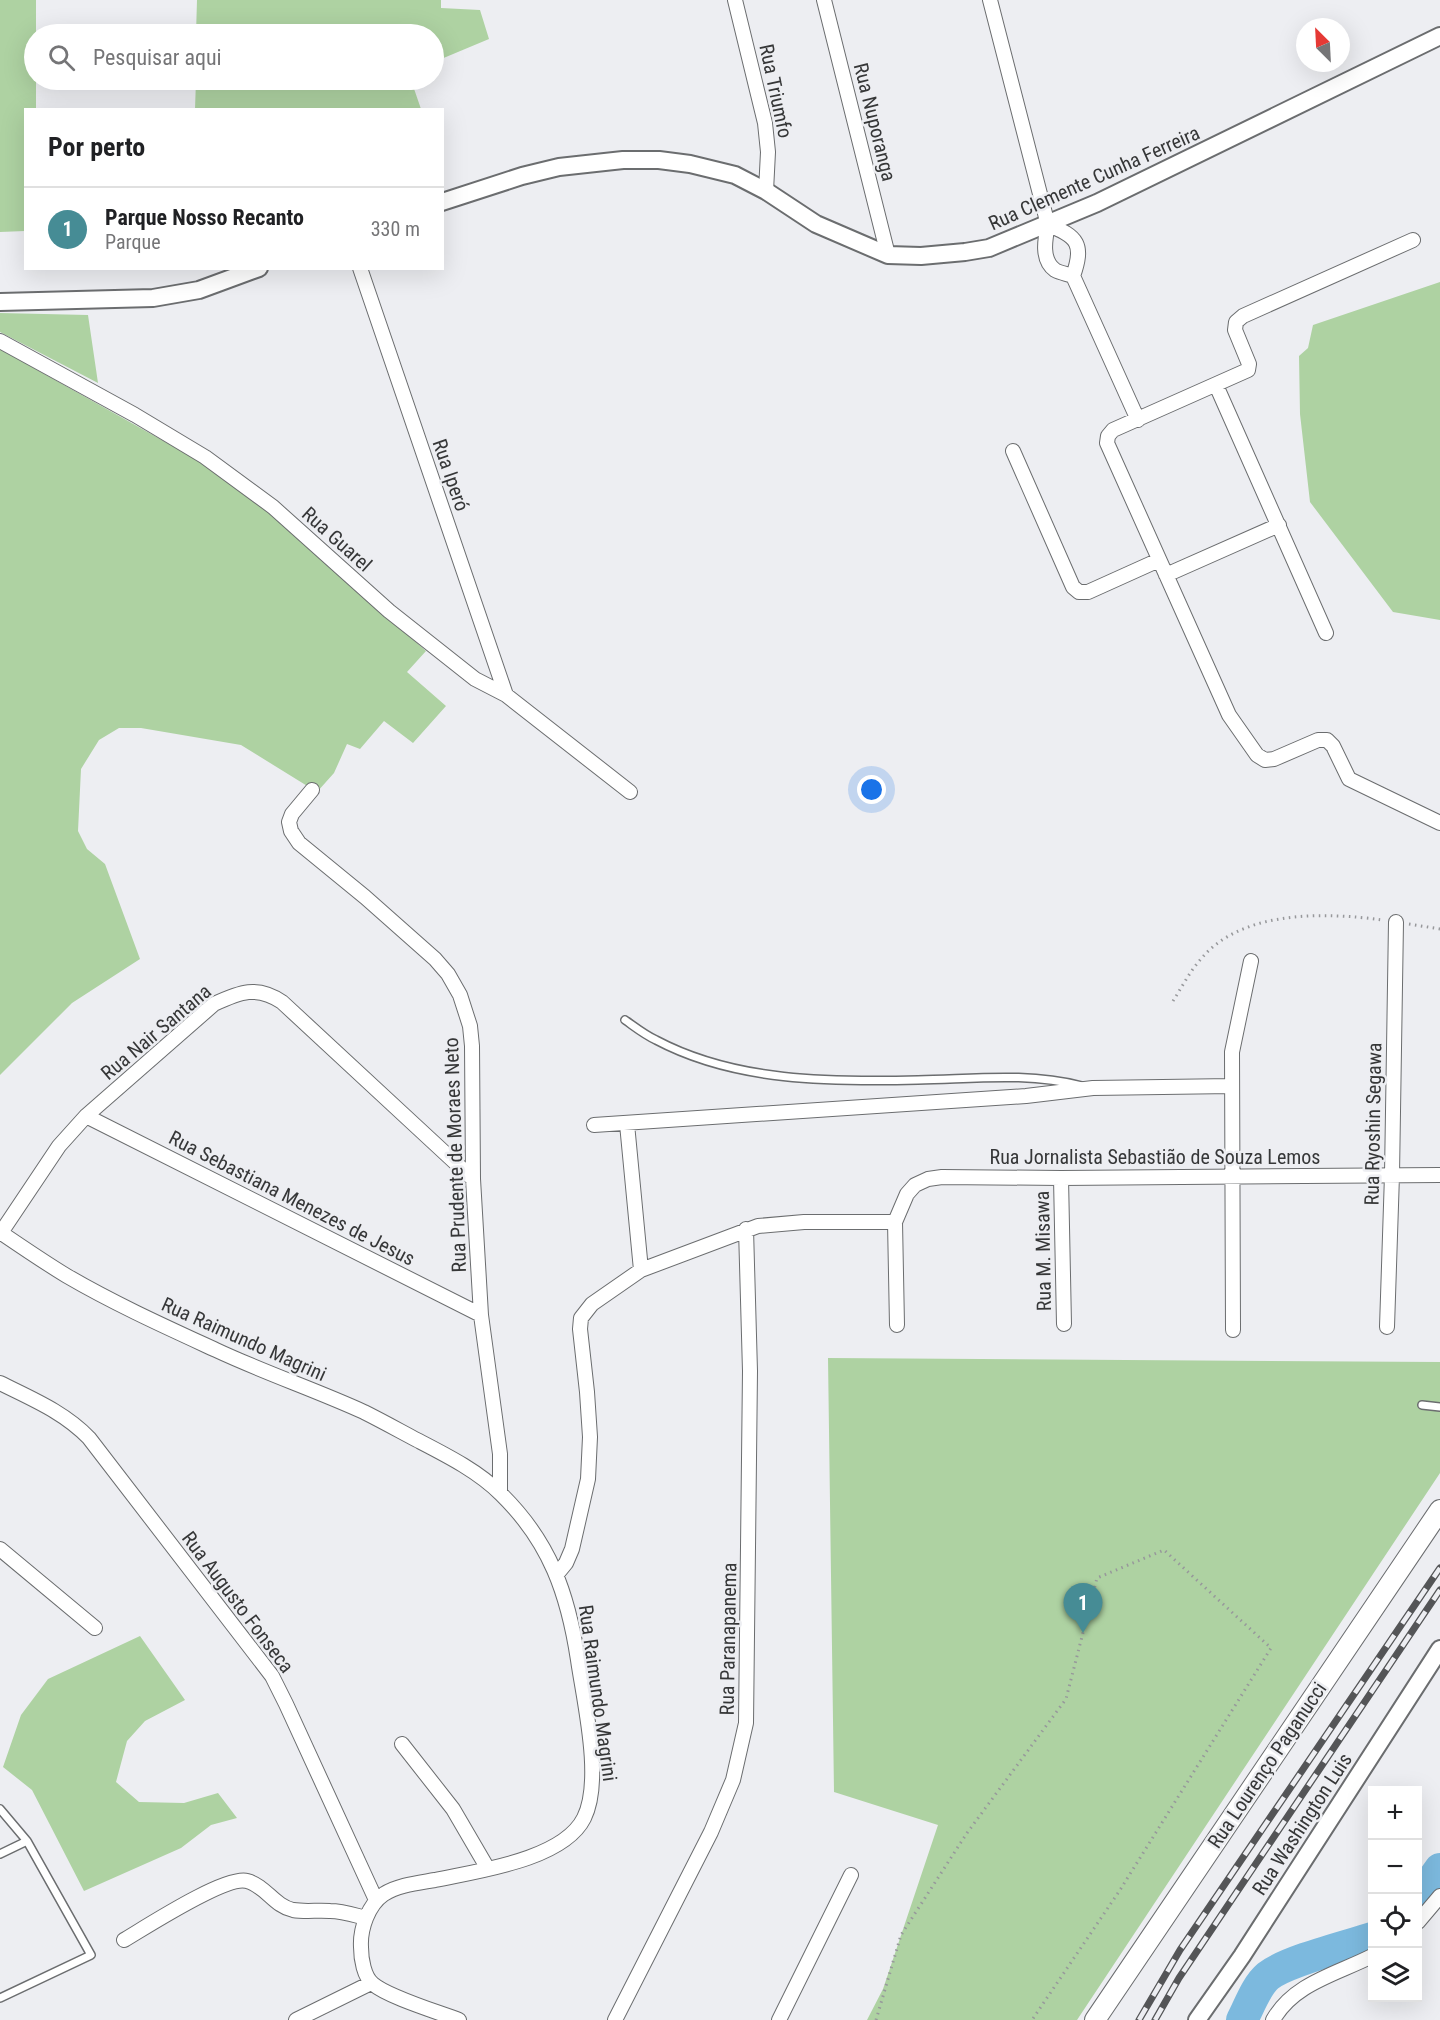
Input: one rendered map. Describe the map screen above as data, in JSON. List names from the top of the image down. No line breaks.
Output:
{"streets":{"main road":["Rua Lourenço Paganucci"],"street":["Rua Triumfo","Rua Nuporanga","Rua Clemente Cunha Ferreira","Rua Iperó","Rua Guarel","Rua Nair Santana","Rua Ryoshin Segawa","Rua Prudente de Moraes Neto","Rua Jornalista Sebastião de Souza Lemos","Rua Sebastiana Menezes de Jesus","Rua M. Misawa","Rua Raimundo Magrini","Rua Augusto Fonseca","Rua Paranapanema","Rua Washington Luis"]},"crossings":[["Rua Triumfo","Rua Clemente Cunha Ferreira"],["Rua Nuporanga","Rua Clemente Cunha Ferreira"],["Rua Iperó","Rua Guarel"],["Rua Nair Santana","Rua Prudente de Moraes Neto"],["Rua Nair Santana","Rua Sebastiana Menezes de Jesus"],["Rua Nair Santana","Rua Raimundo Magrini"],["Rua Ryoshin Segawa","Rua Jornalista Sebastião de Souza Lemos"],["Rua Prudente de Moraes Neto","Rua Sebastiana Menezes de Jesus"],["Rua Prudente de Moraes Neto","Rua Raimundo Magrini"],["Rua Jornalista Sebastião de Souza Lemos","Rua M. Misawa"],["Rua Raimundo Magrini","Rua Augusto Fonseca"]],"north":"top left","page":{"search":"Pesquisar aqui","heading":"Por perto","list":[{"mark":"1","name":"Parque Nosso Recanto","note":"Parque","value":"330 m"}],"pins":"1","map_buttons":["+","−"]}}
